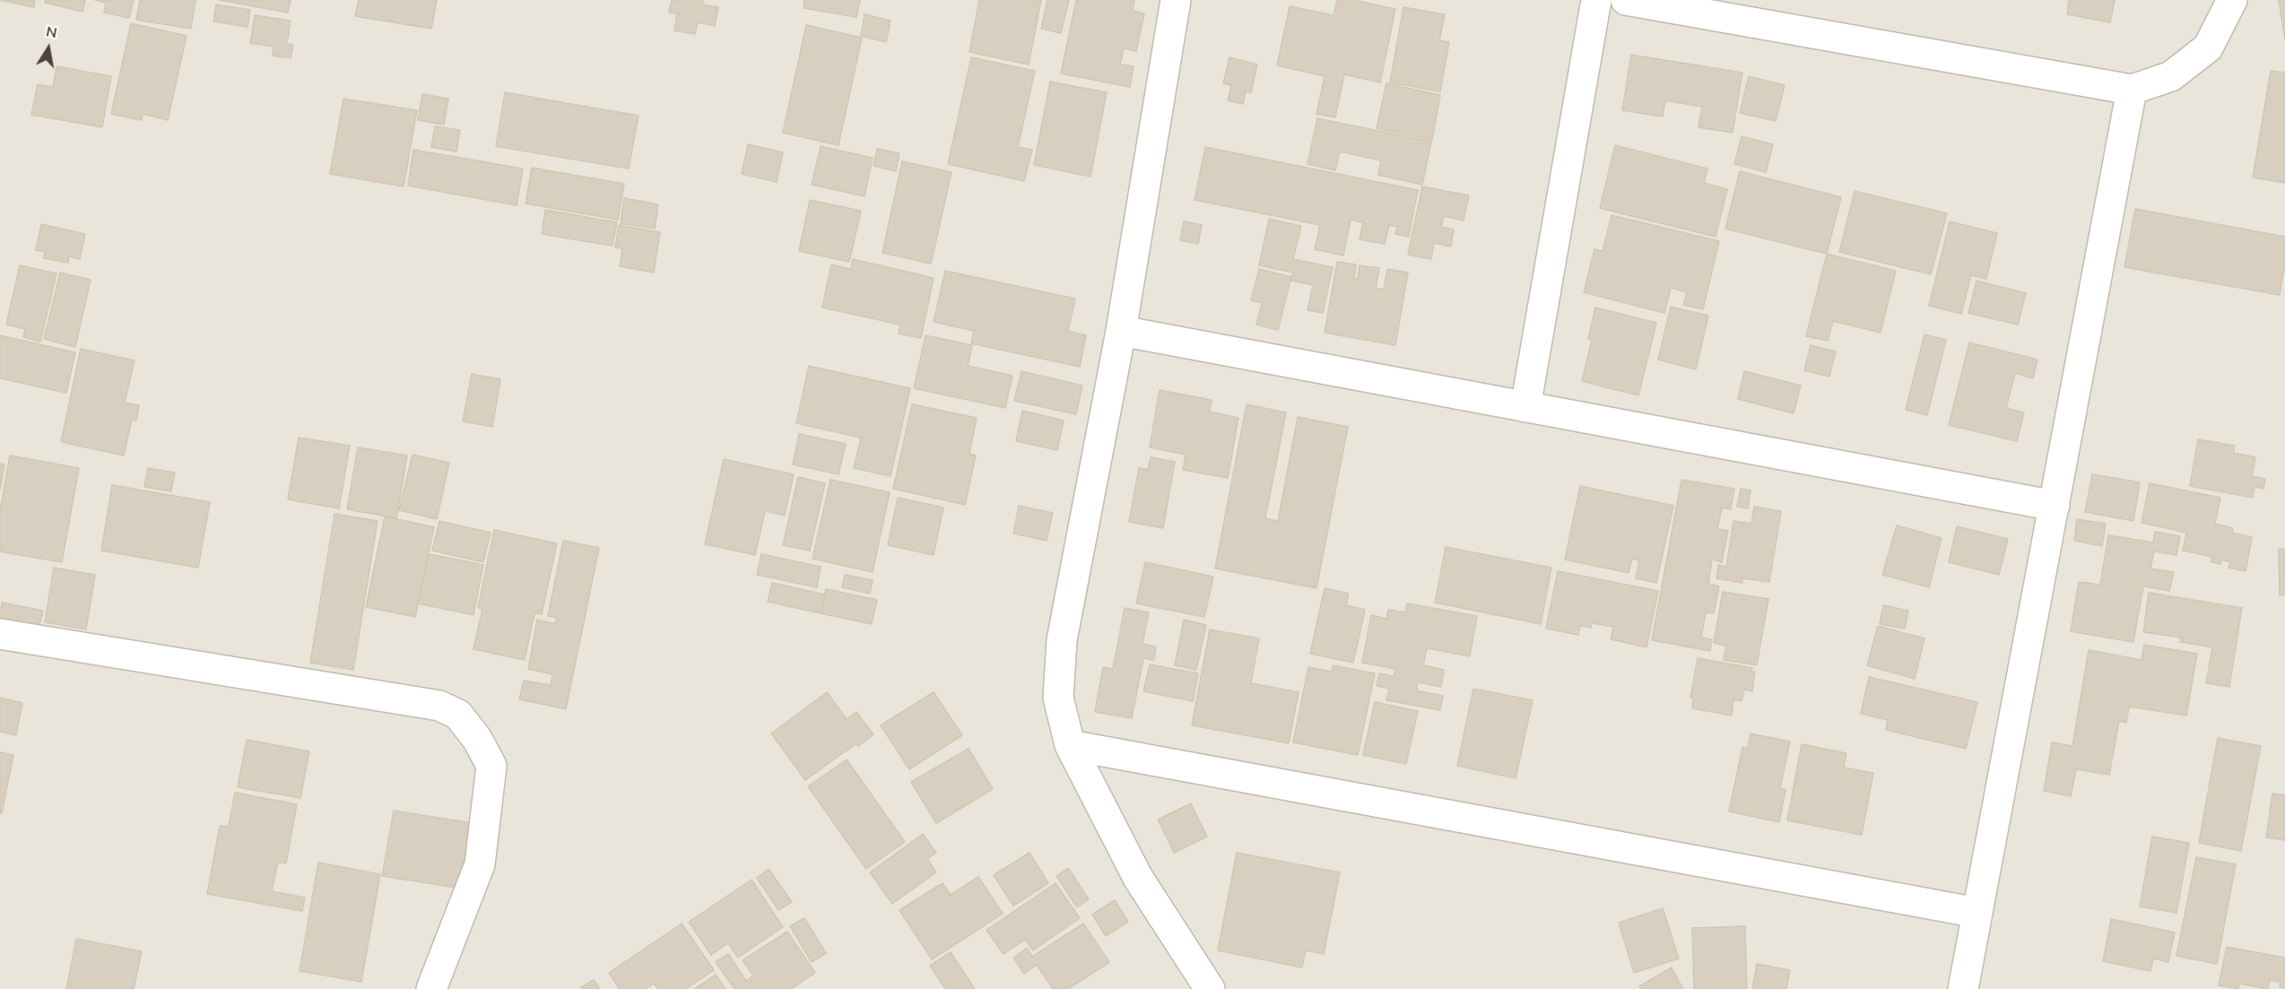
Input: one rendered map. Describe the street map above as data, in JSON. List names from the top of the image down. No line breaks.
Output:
{"north":"top"}
